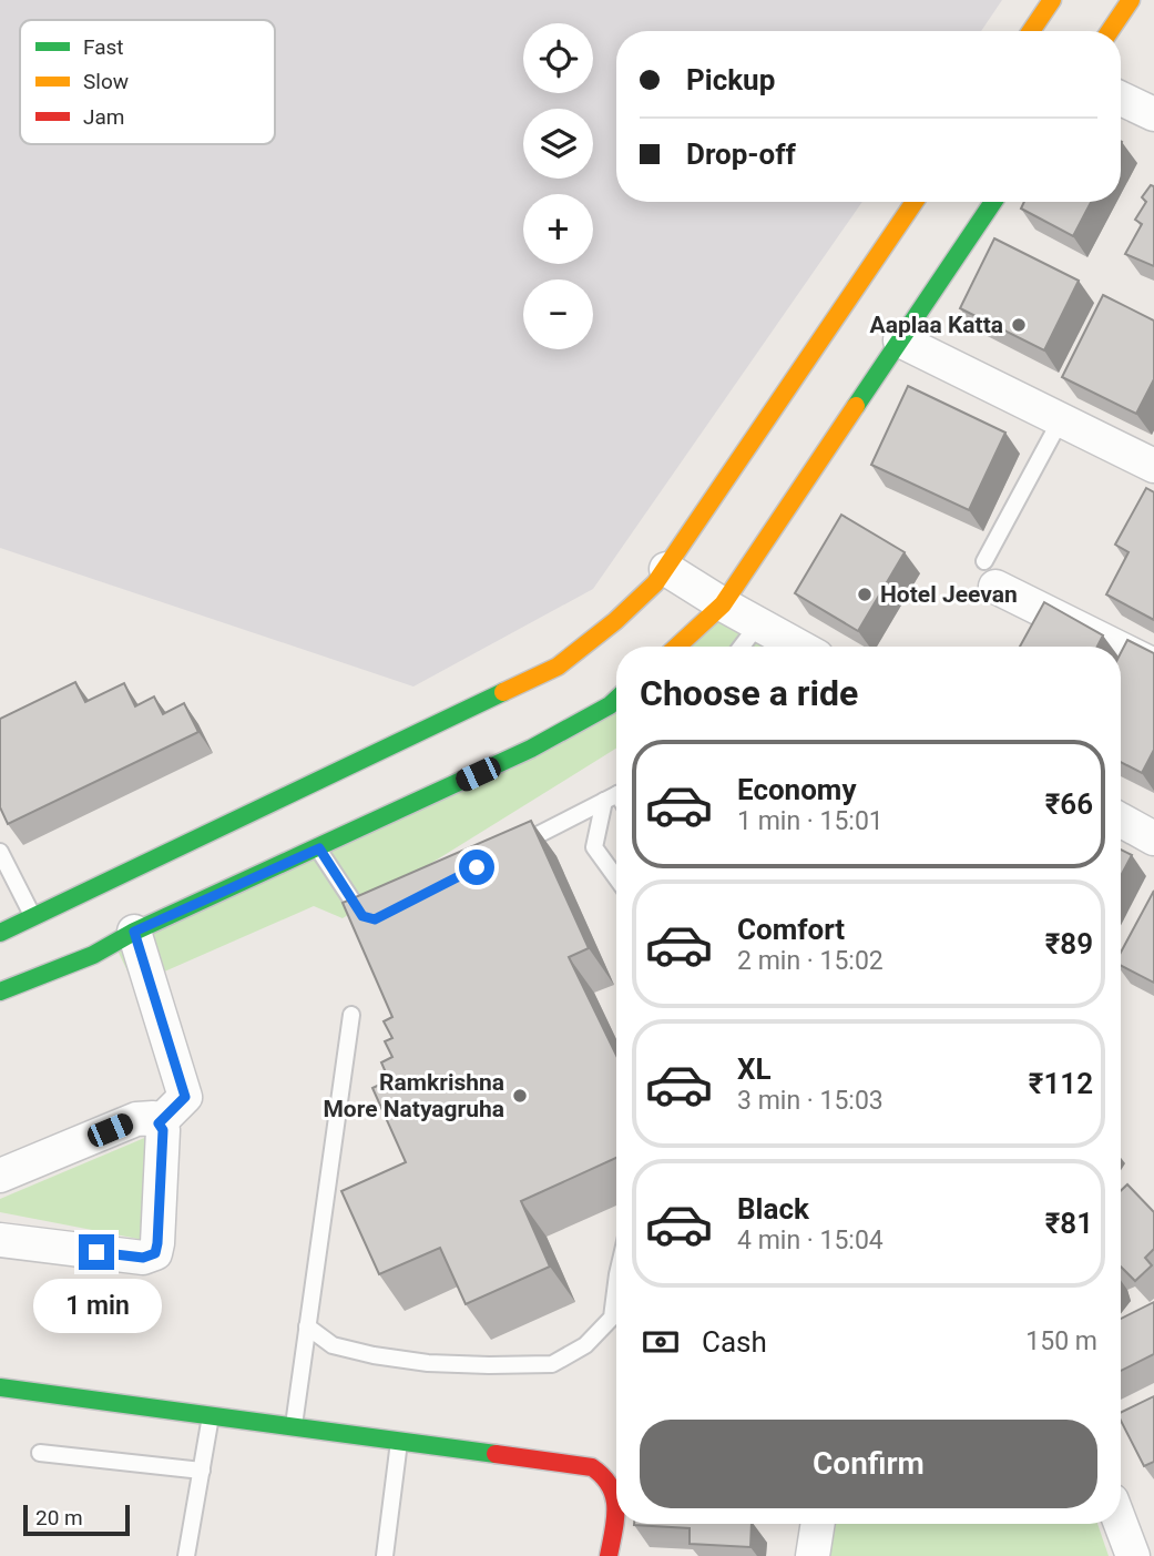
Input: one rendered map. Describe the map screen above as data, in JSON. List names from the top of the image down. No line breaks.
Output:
{"places":["Aaplaa Katta","Hotel Jeevan","Ramkrishna More Natyagruha"],"legend":["Fast","Slow","Jam"],"scale_bar":"20 m","page":{"map_buttons":["+","−"],"banner":["Pickup","Drop-off"],"heading":"Choose a ride","list":[{"name":"Economy","note":"1 min · 15:01","value":"₹66"},{"name":"Comfort","note":"2 min · 15:02","value":"₹89"},{"name":"XL","note":"3 min · 15:03","value":"₹112"},{"name":"Black","note":"4 min · 15:04","value":"₹81"}],"bubble":"1 min","pay":["Cash","150 m"],"buttons":"Confirm","scale":"20 m"}}
